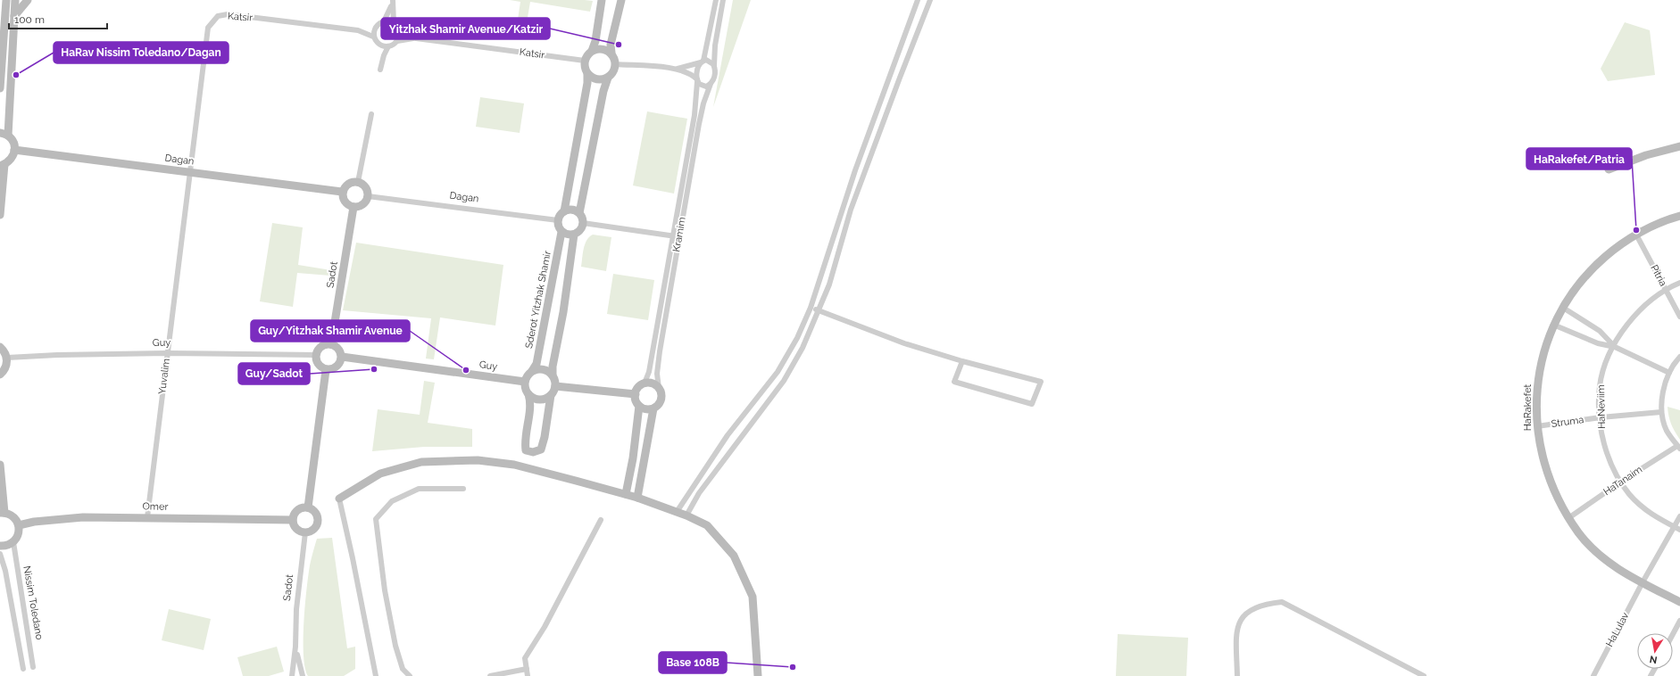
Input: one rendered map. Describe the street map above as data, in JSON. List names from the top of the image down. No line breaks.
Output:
{"streets":{"street":["Katsir","Dagan","Kramim","Sadot","Pitria","Sderot Yitzhak Shamir","Guy","Yuvalim","HaNeviim","HaRakefet","Struma","HaTanaim","Omer","Nissim Toledano","HaLulav"]},"crossings":[["Katsir","Dagan"],["Katsir","Yuvalim"],["Dagan","Sadot"],["Dagan","Sderot Yitzhak Shamir"],["Dagan","Yuvalim"],["Sadot","Guy"],["Sadot","Omer"],["Pitria","HaNeviim"],["Pitria","HaRakefet"],["Sderot Yitzhak Shamir","Guy"],["Guy","Yuvalim"],["Yuvalim","Omer"],["HaNeviim","Struma"],["HaNeviim","HaTanaim"],["HaNeviim","HaLulav"],["HaRakefet","Struma"],["HaRakefet","HaTanaim"],["HaRakefet","HaLulav"]],"places":["Yitzhak Shamir Avenue/Katzir","HaRav Nissim Toledano/Dagan","HaRakefet/Patria","Guy/Sadot","Guy/Yitzhak Shamir Avenue","Base 108B"],"scale_bar":"100 m","north":"bottom"}
